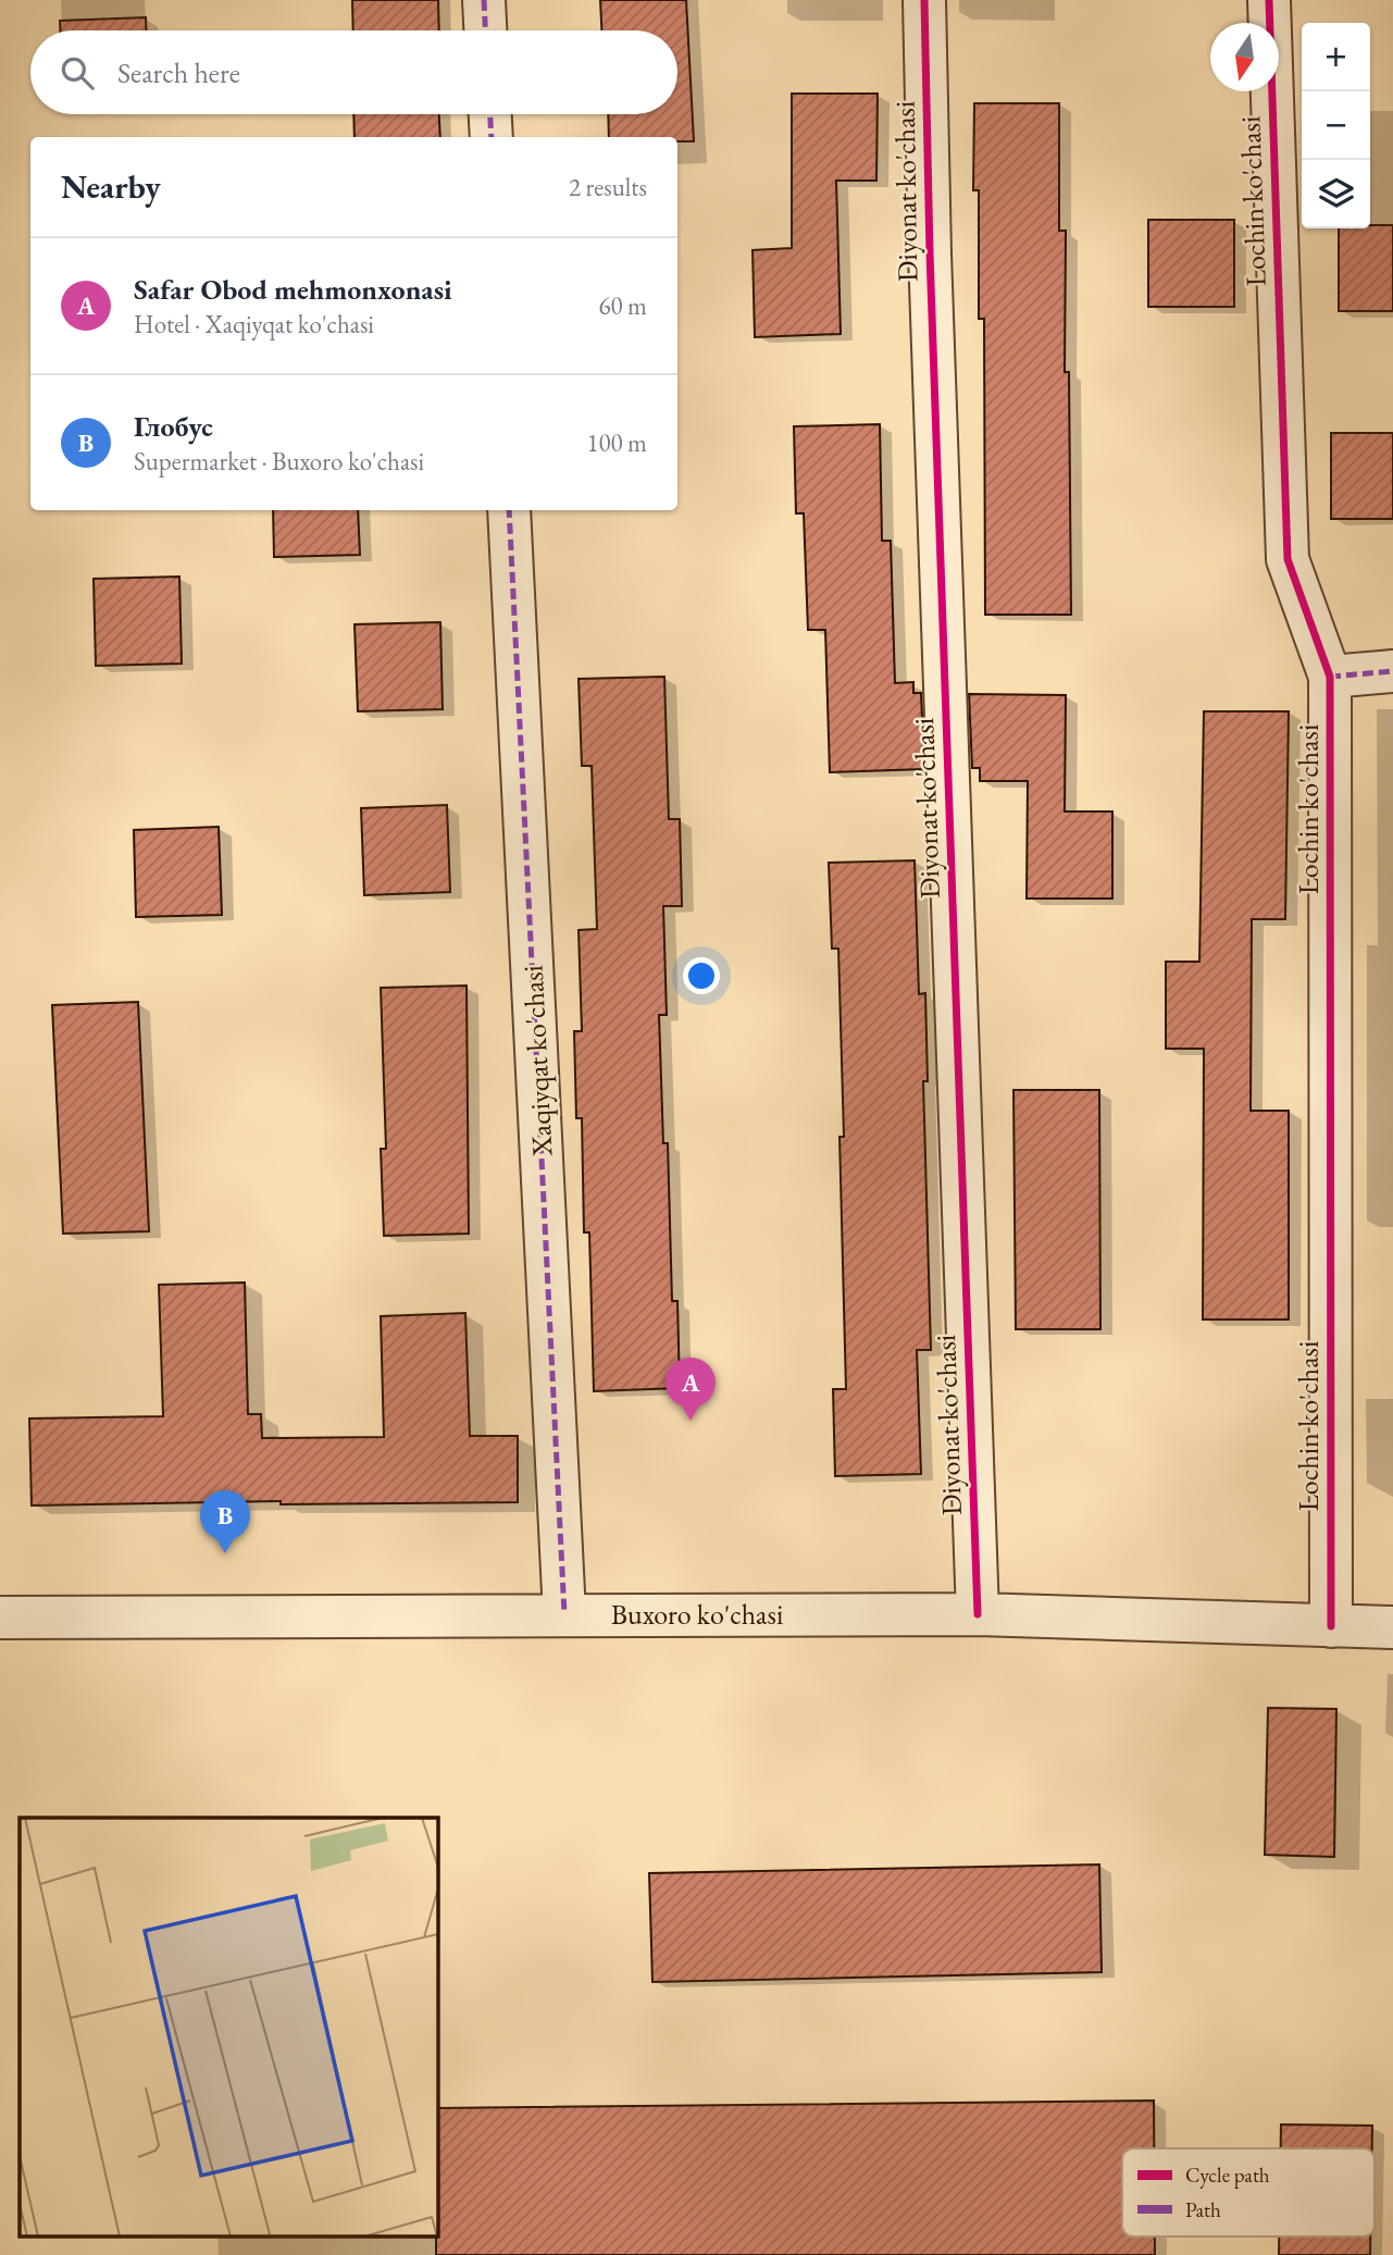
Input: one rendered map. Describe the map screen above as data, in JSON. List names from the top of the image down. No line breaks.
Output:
{"streets":{"street":["Diyonat ko'chasi","Lochin ko'chasi","Xaqiyqat ko'chasi","Buxoro ko'chasi"]},"crossings":[["Diyonat ko'chasi","Buxoro ko'chasi"],["Lochin ko'chasi","Buxoro ko'chasi"],["Xaqiyqat ko'chasi","Buxoro ko'chasi"]],"legend":["Cycle path","Path"],"north":"bottom","page":{"map_buttons":["+","−"],"search":"Search here","heading":["Nearby","2 results"],"list":[{"mark":"A","name":"Safar Obod mehmonxonasi","note":"Hotel · Xaqiyqat ko'chasi","value":"60 m"},{"mark":"B","name":"Глобус","note":"Supermarket · Buxoro ko'chasi","value":"100 m"}],"pins":["A","B"]}}
